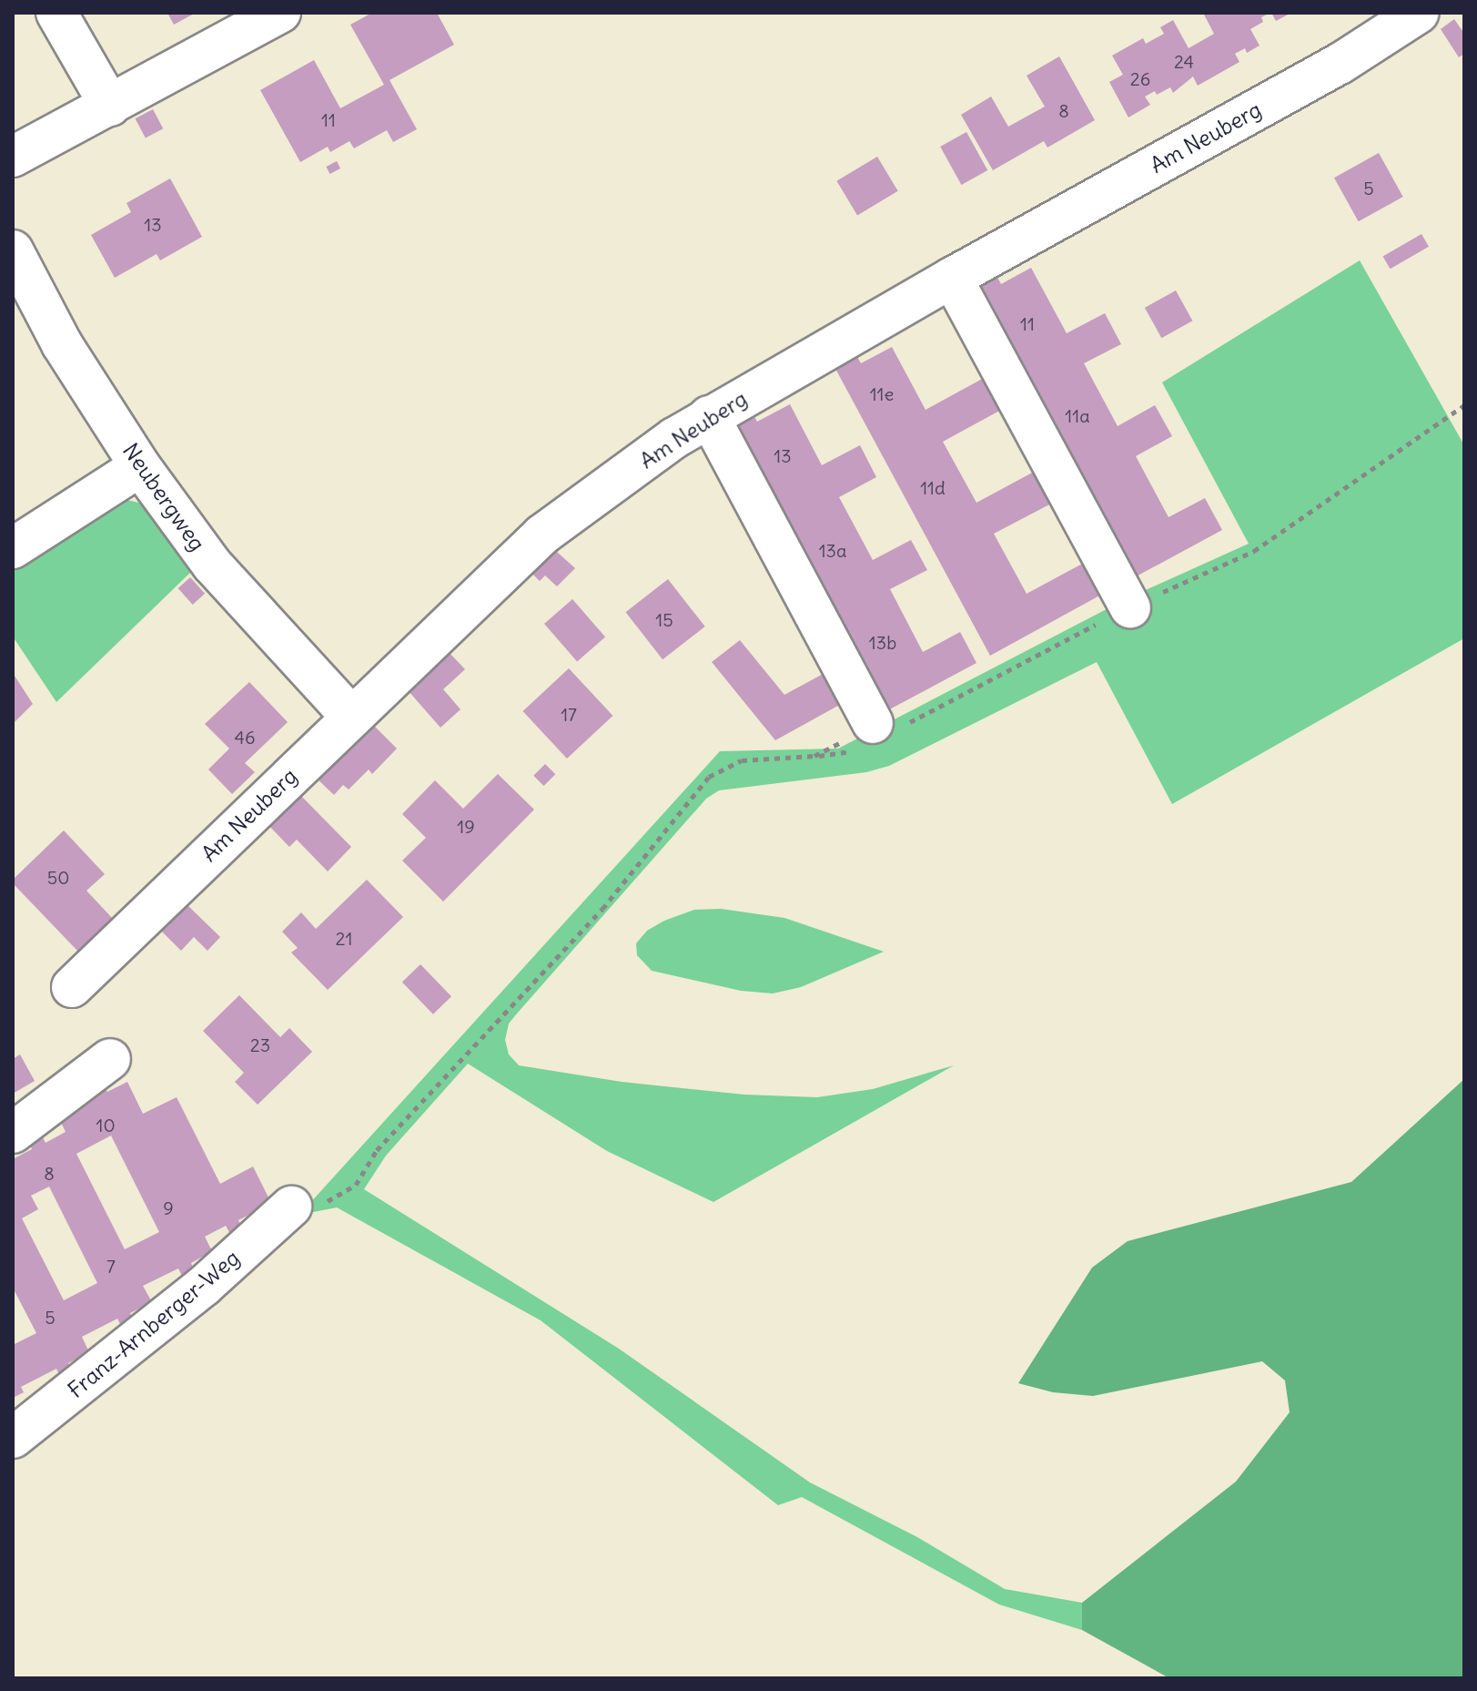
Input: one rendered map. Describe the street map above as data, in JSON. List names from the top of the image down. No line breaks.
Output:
{"streets":{"street":["Am Neuberg","Neubergweg","Franz-Arnberger-Weg"]},"crossings":[["Am Neuberg","Neubergweg"]],"house_numbers":["24","26","8","11","5","13","11","11e","11a","13","11d","13a","15","13b","17","46","19","50","21","23","10","8","9","7","5"]}
